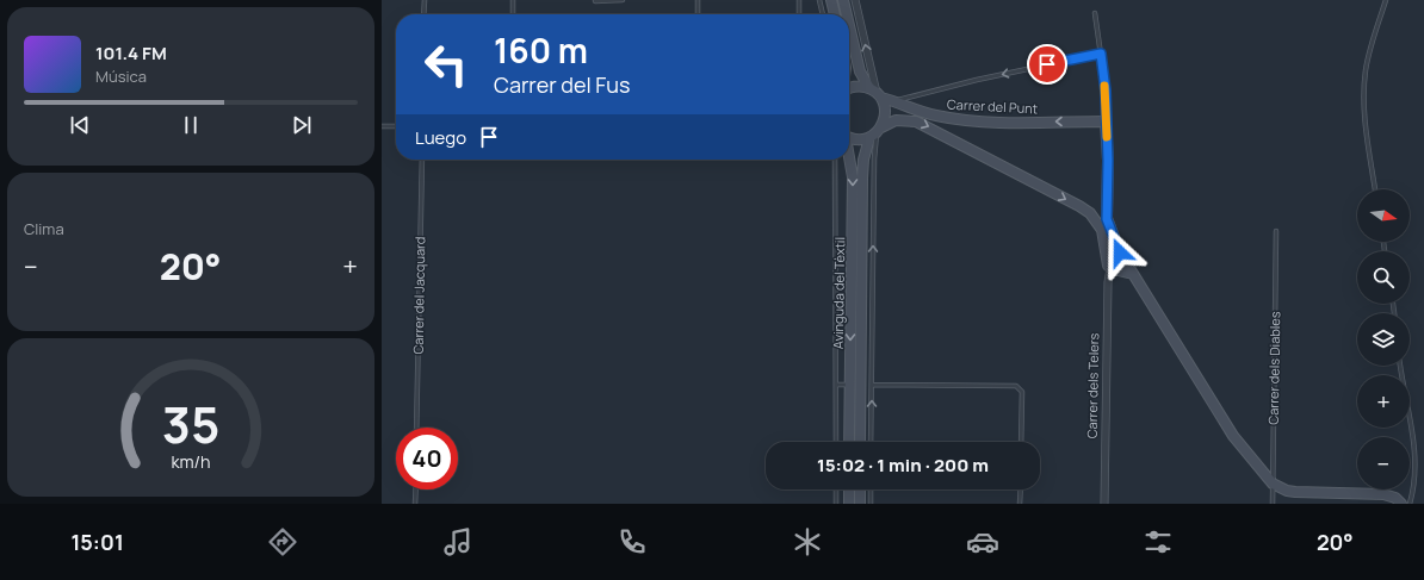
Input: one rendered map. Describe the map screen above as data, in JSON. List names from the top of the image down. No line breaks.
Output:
{"streets":{"street":["Carrer del Punt","Avinguda del Tèxtil","Carrer dels Telers"],"lane":["Carrer del Jacquard","Carrer dels Diables"]},"crossings":[["Carrer del Punt","Avinguda del Tèxtil"]],"north":"right","page":{"turn":["160 m","Carrer del Fus"],"song":["101.4 FM","Música"],"then":"Luego","tile":"Clima","map_buttons":["+","−"],"heat":["−","20°","+"],"limit":"40","trip":"15:02 · 1 min · 200 m","tabs":["15:01","20°"],"gauge":["35","km/h"]}}
